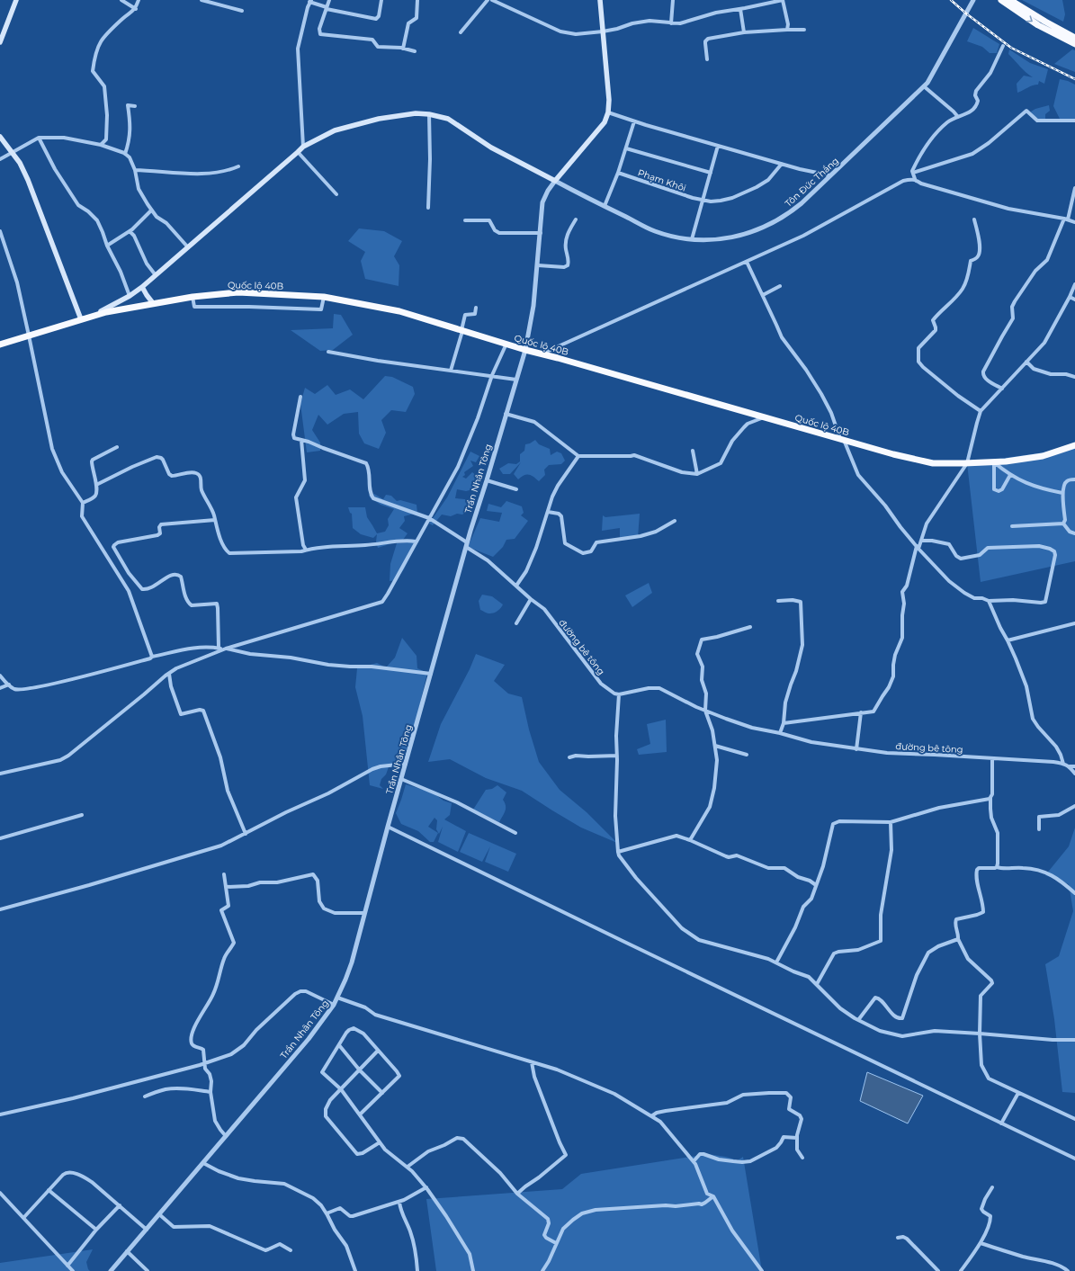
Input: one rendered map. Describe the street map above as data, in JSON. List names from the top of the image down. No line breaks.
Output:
{"streets":{"highway":["Quốc lộ 40B"],"street":["Phạm Khôi","Tôn Đức Thắng","Trần Nhân Tông","đường bê tông"]},"crossings":[["Tôn Đức Thắng","Trần Nhân Tông"],["Quốc lộ 40B","Trần Nhân Tông"],["Trần Nhân Tông","đường bê tông"]]}
